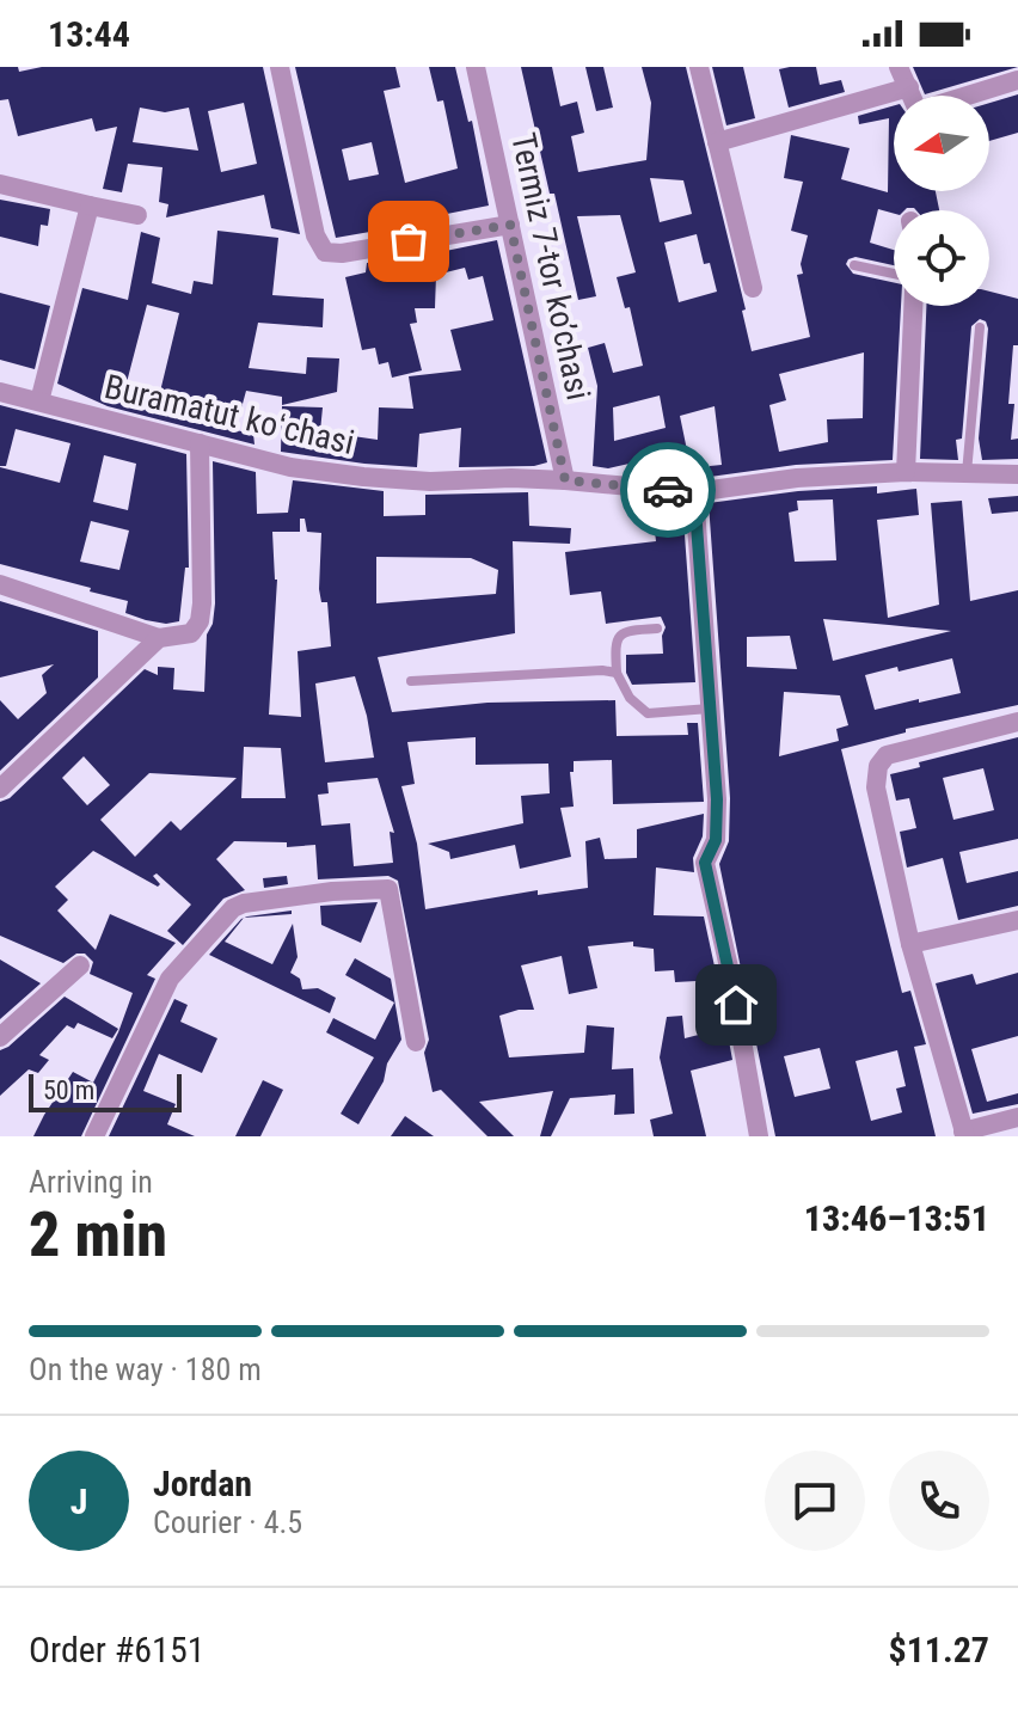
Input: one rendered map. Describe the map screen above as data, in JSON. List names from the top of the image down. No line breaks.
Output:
{"streets":{"street":["Termiz 7-tor koʼchasi","Buramatut koʻchasi"]},"crossings":[["Termiz 7-tor koʼchasi","Buramatut koʻchasi"]],"scale_bar":"50 m","north":"left","page":{"status":"13:44","scale":"50 m","heading":["2 min","Arriving in","13:46–13:51"],"panel":["Jordan","Courier · 4.5","Order #6151","$11.27"],"bar":"On the way · 180 m","round":"J"}}
